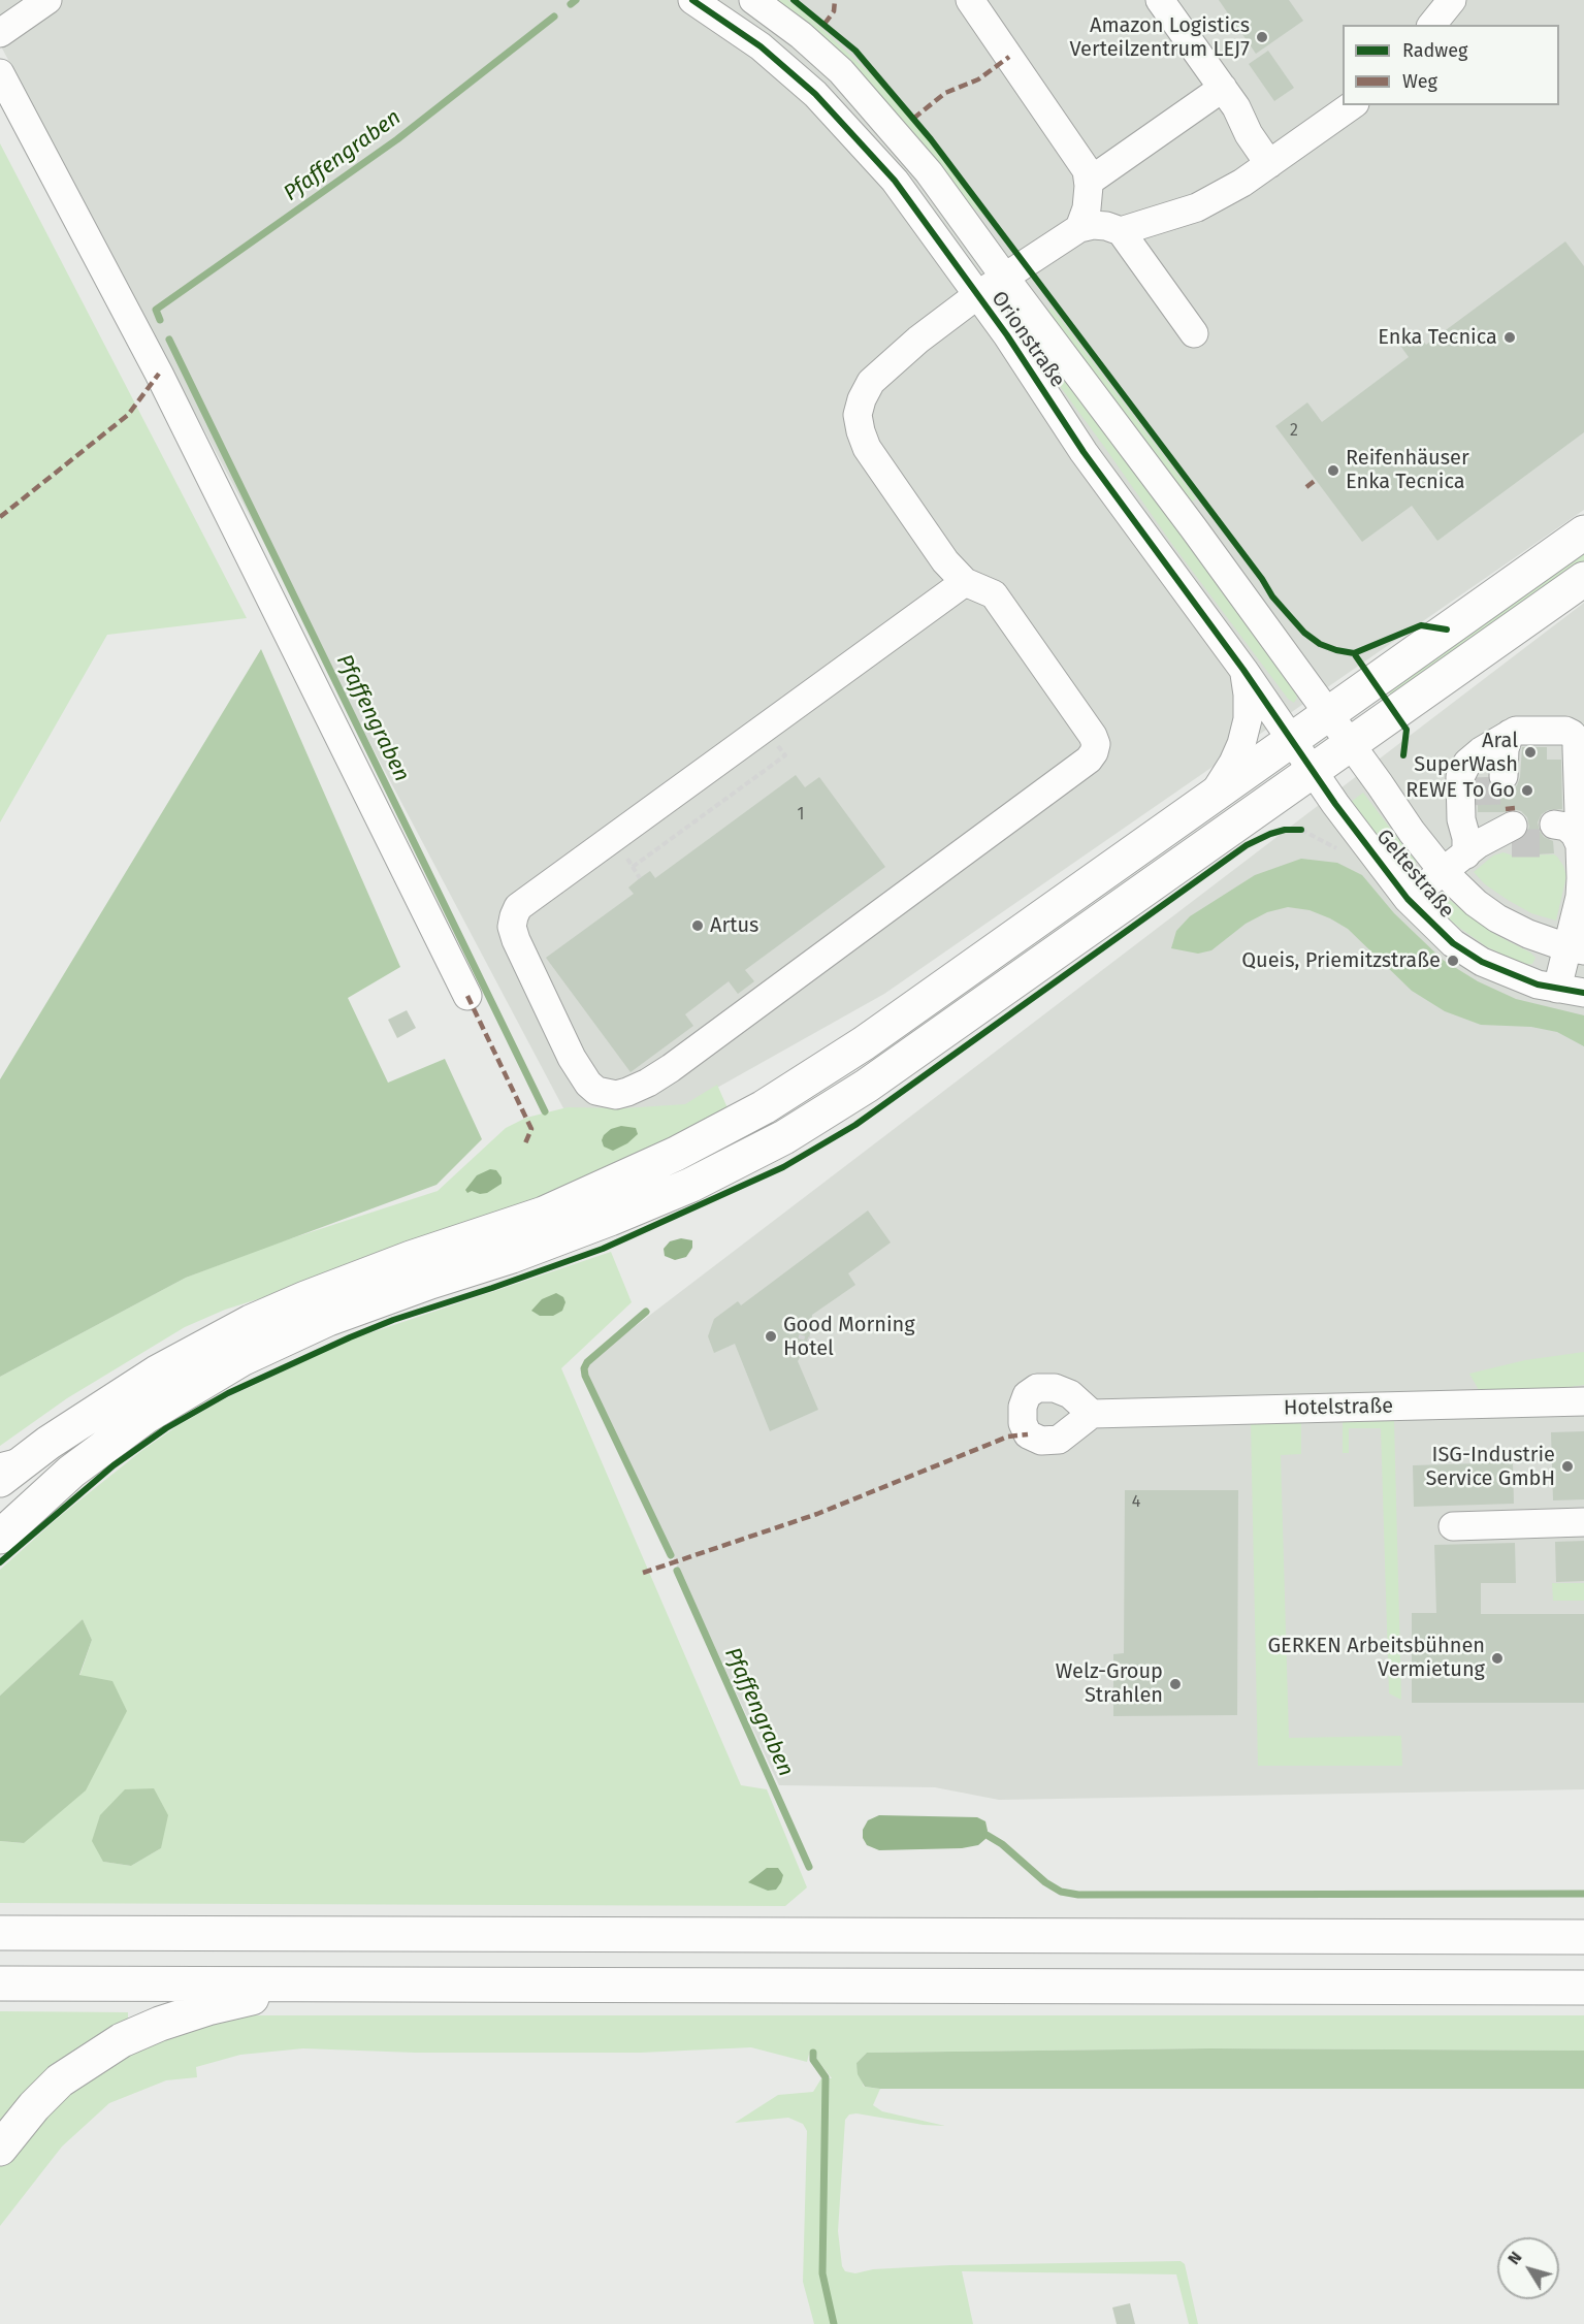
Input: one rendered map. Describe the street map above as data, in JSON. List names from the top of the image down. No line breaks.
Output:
{"streets":{"street":["Orionstraße","Geltestraße","Hotelstraße"]},"crossings":[["Orionstraße","Geltestraße"]],"water":["Pfaffengraben"],"places":["Amazon Logistics Verteilzentrum LEJ7","Enka Tecnica","Reifenhäuser Enka Tecnica","Aral SuperWash","REWE To Go","Artus","Queis, Priemitzstraße","Good Morning Hotel","ISG-Industrie Service GmbH","GERKEN Arbeitsbühnen Vermietung","Welz-Group Strahlen"],"house_numbers":["2","1","4"],"legend":["Radweg","Weg"],"north":"top left"}
